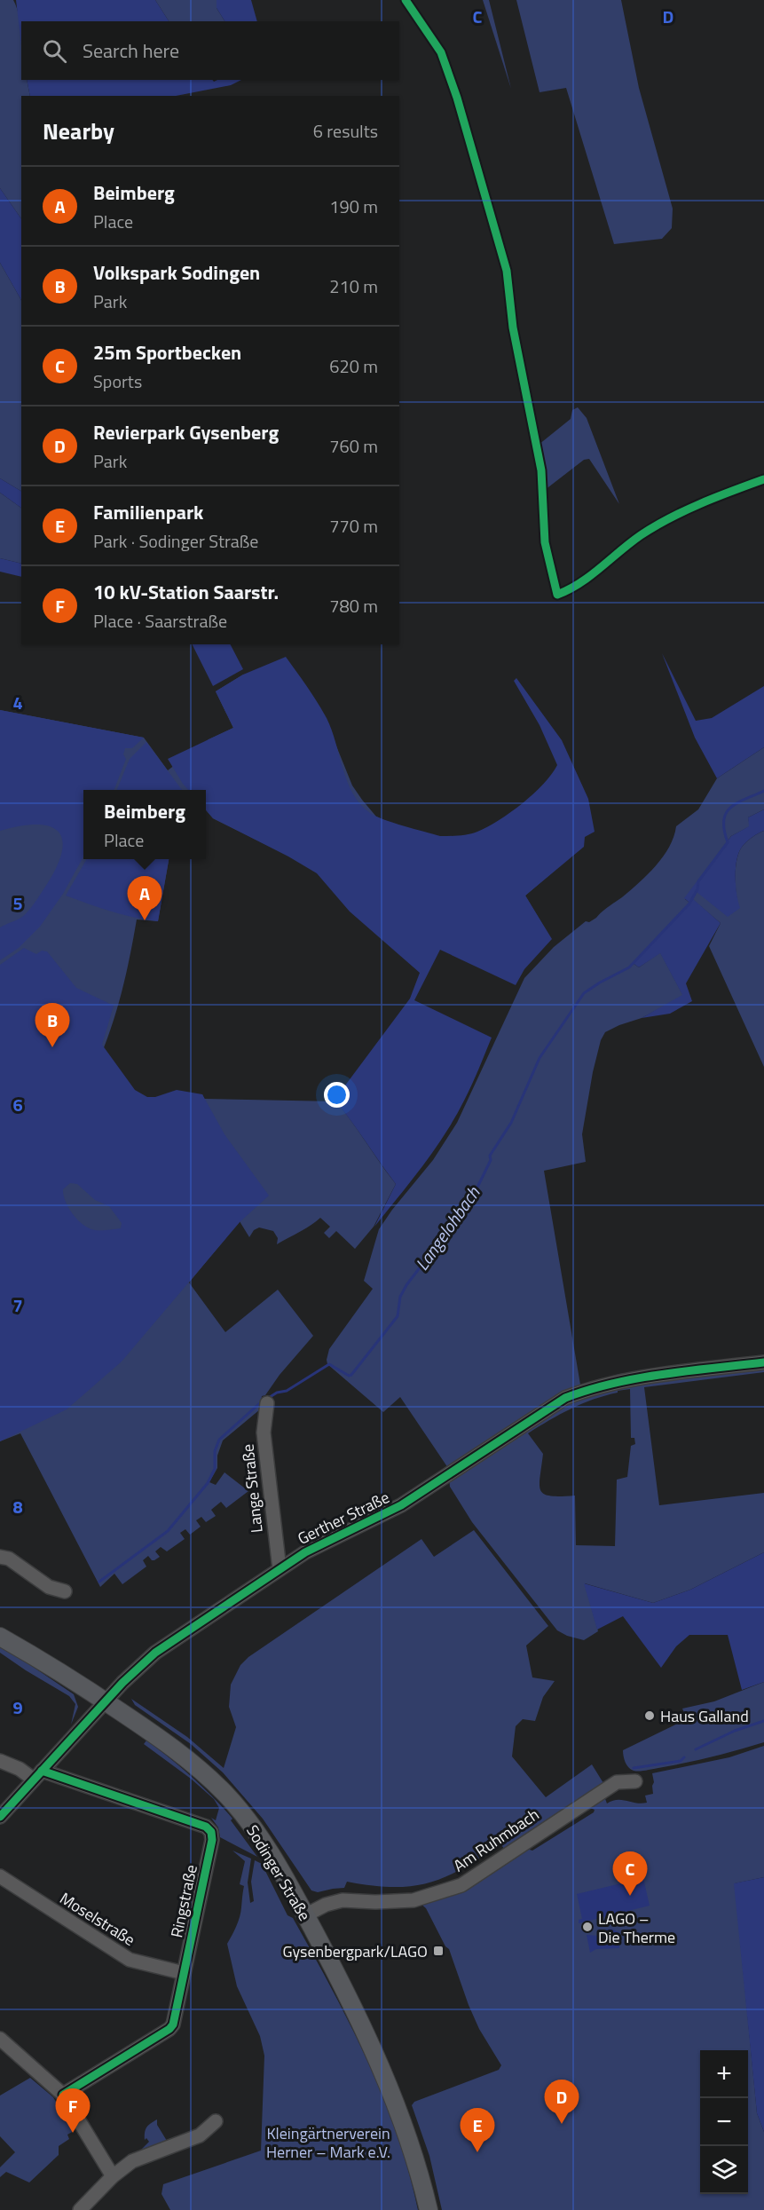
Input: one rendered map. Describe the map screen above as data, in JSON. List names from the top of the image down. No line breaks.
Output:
{"streets":{"main road":["Sodinger Straße"],"street":["Lange Straße","Gerther Straße","Am Ruhmbach","Ringstraße","Moselstraße"]},"crossings":[["Lange Straße","Gerther Straße"],["Gerther Straße","Sodinger Straße"],["Gerther Straße","Ringstraße"],["Am Ruhmbach","Sodinger Straße"],["Ringstraße","Moselstraße"]],"water":["Langelohbach"],"parks":["Kleingärtnerverein Herner – Mark e.V."],"places":{"other":["Haus Galland","LAGO – Die Therme"],"transit":["Gysenbergpark/LAGO"]},"page":{"search":"Search here","heading":["Nearby","6 results"],"list":[{"mark":"A","name":"Beimberg","note":"Place","value":"190 m"},{"mark":"B","name":"Volkspark Sodingen","note":"Park","value":"210 m"},{"mark":"C","name":"25m Sportbecken","note":"Sports","value":"620 m"},{"mark":"D","name":"Revierpark Gysenberg","note":"Park","value":"760 m"},{"mark":"E","name":"Familienpark","note":"Park · Sodinger Straße","value":"770 m"},{"mark":"F","name":"10 kV-Station Saarstr.","note":"Place · Saarstraße","value":"780 m"}],"popup":["Beimberg","Place"],"pins":["A","B","C","D","F","E"],"map_buttons":["+","−"]},"grid":{"columns":["C","D"],"rows":["4","5","6","7","8","9"]}}
